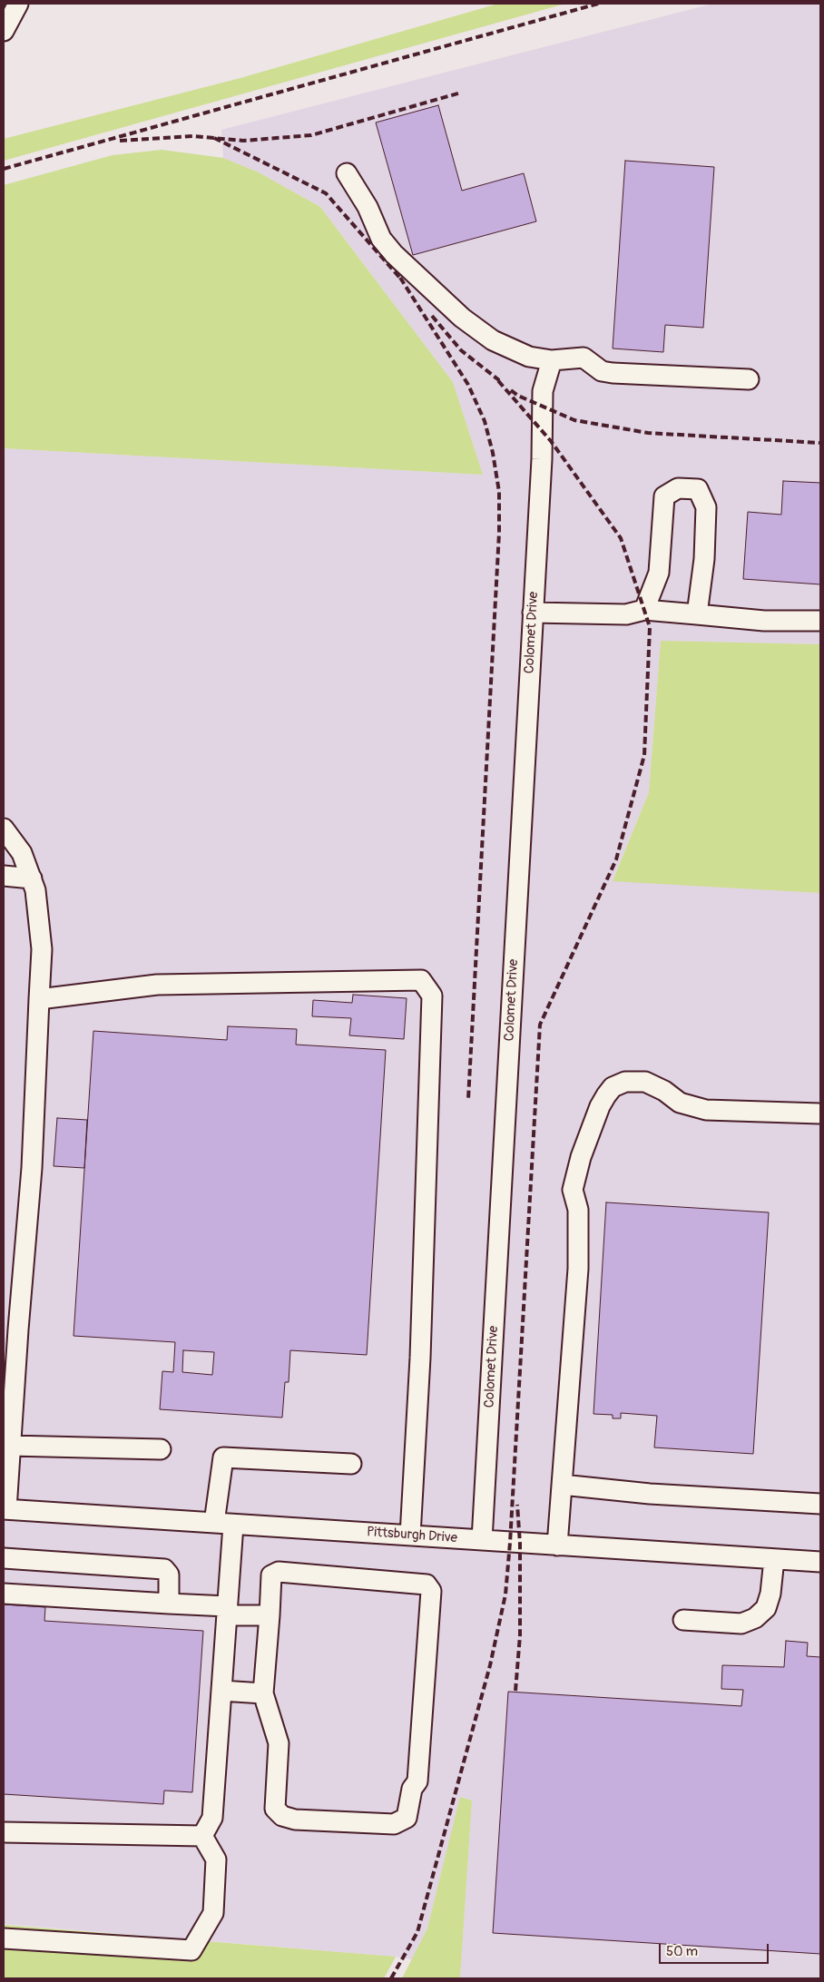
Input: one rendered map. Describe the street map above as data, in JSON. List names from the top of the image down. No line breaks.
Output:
{"streets":{"street":["Colomet Drive","Pittsburgh Drive"]},"crossings":[["Colomet Drive","Pittsburgh Drive"]],"scale_bar":"50 m"}
